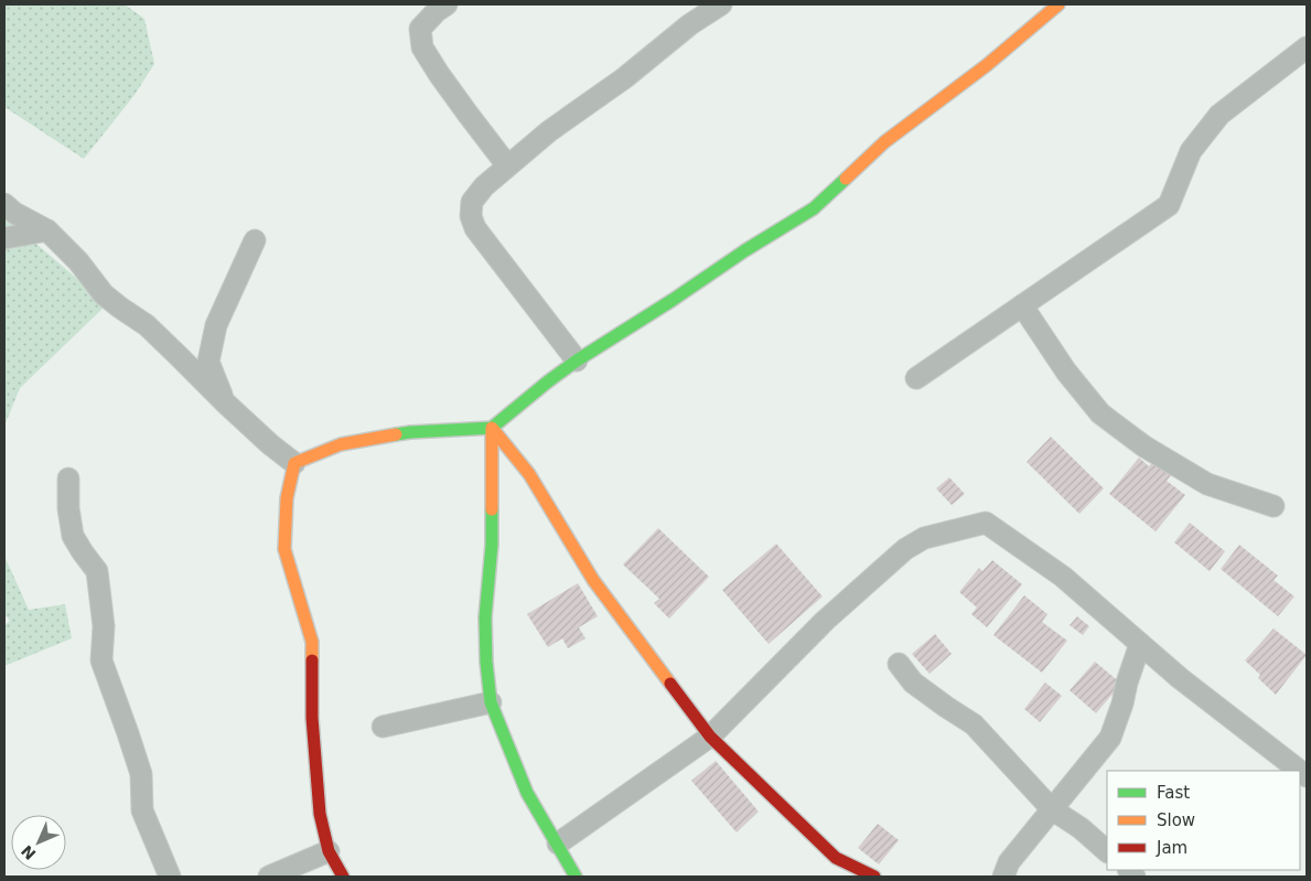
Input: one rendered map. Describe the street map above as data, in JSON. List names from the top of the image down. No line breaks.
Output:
{"legend":["Fast","Slow","Jam"],"north":"bottom left"}
